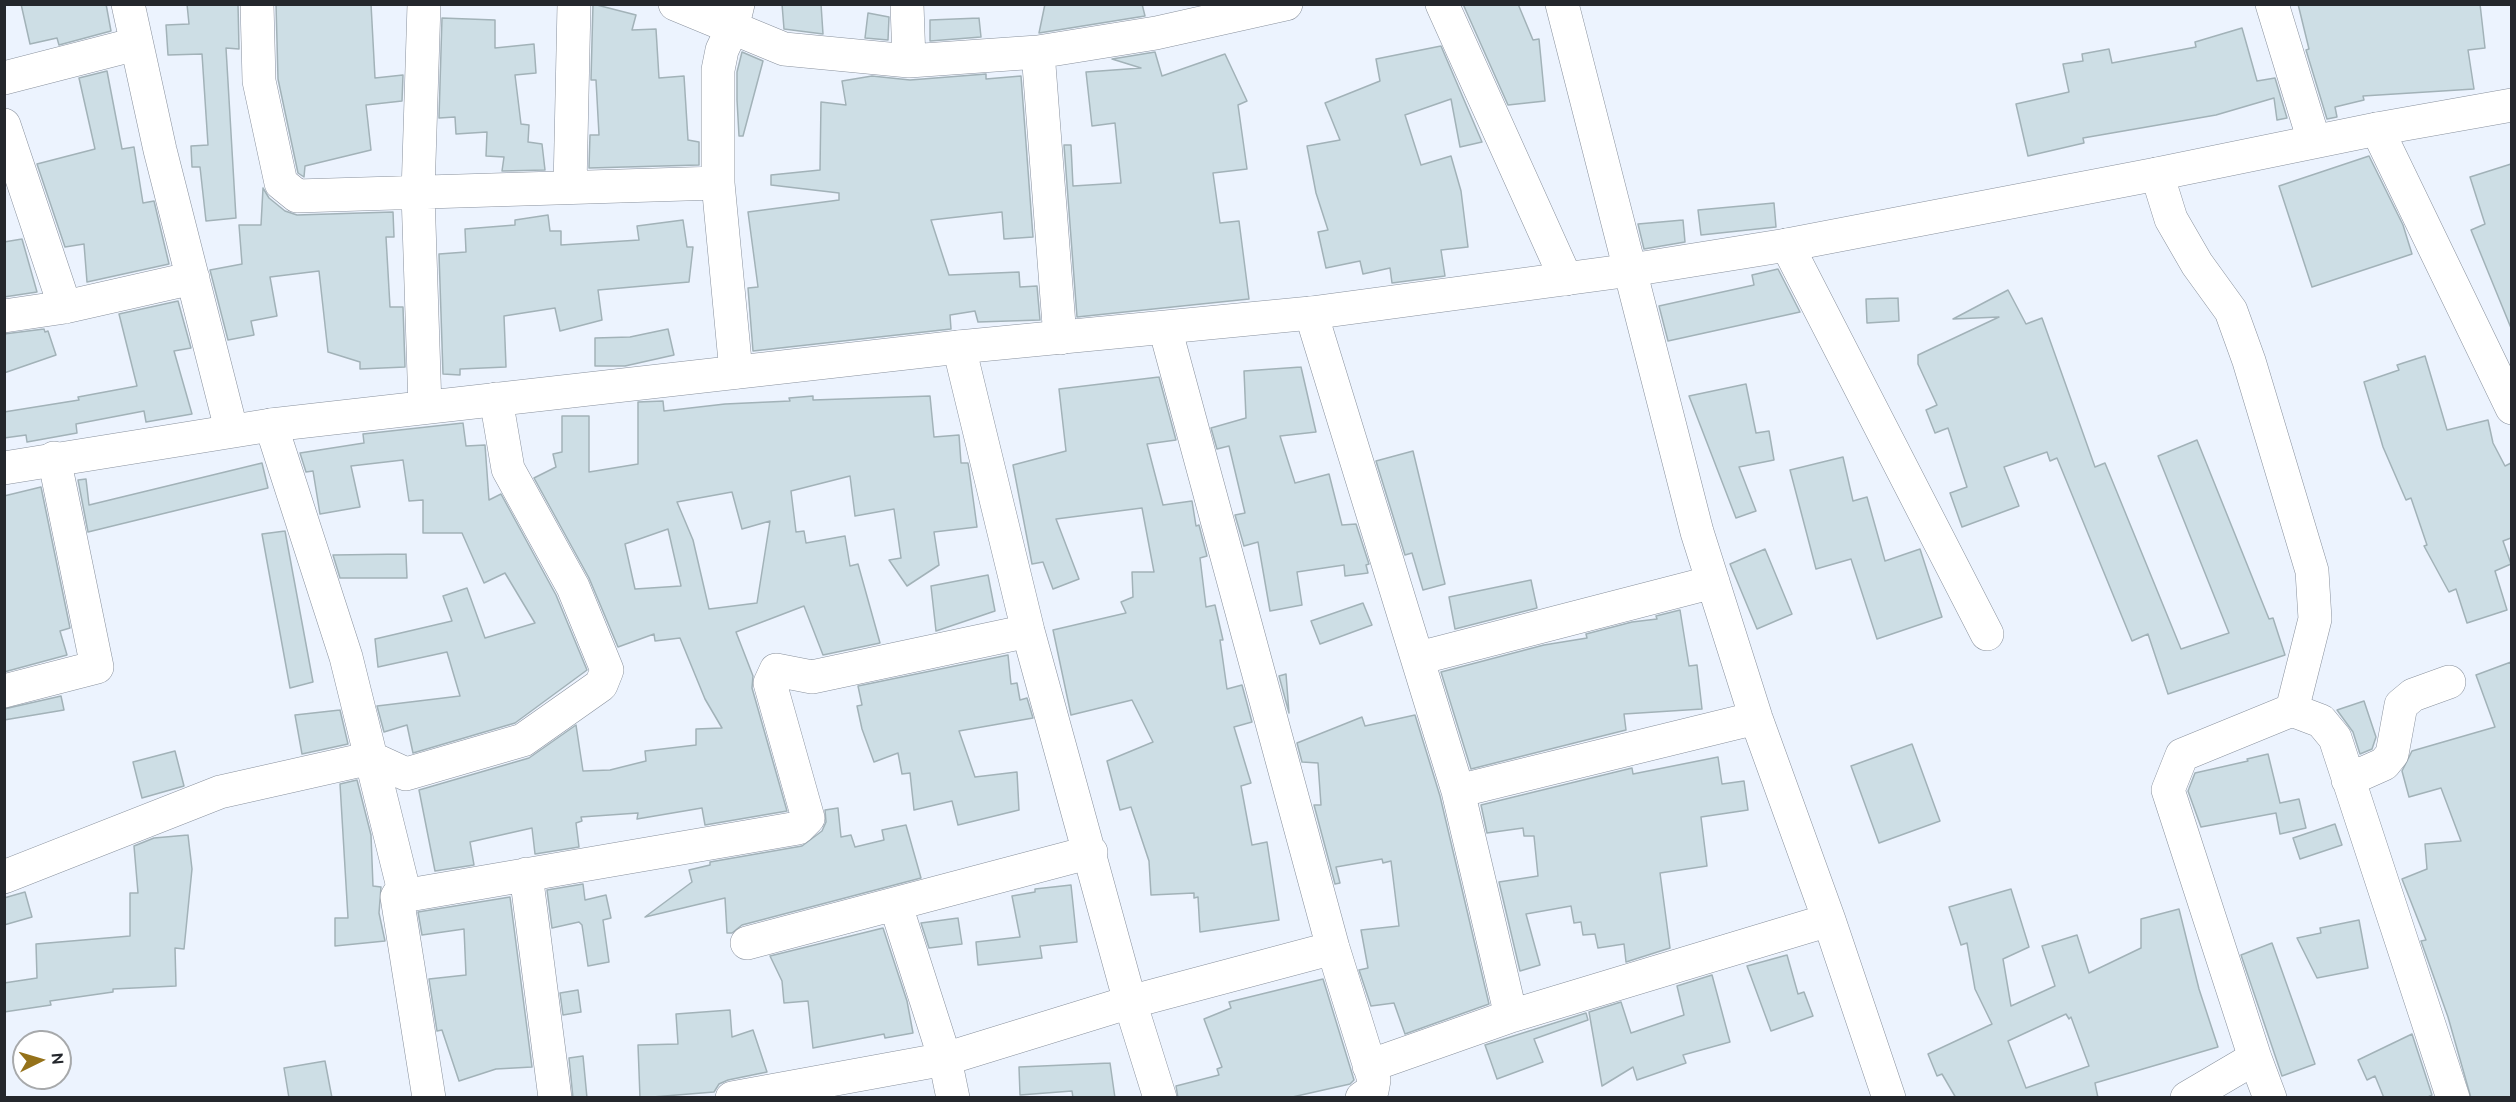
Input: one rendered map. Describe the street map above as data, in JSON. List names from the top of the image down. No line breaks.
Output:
{"north":"right"}
